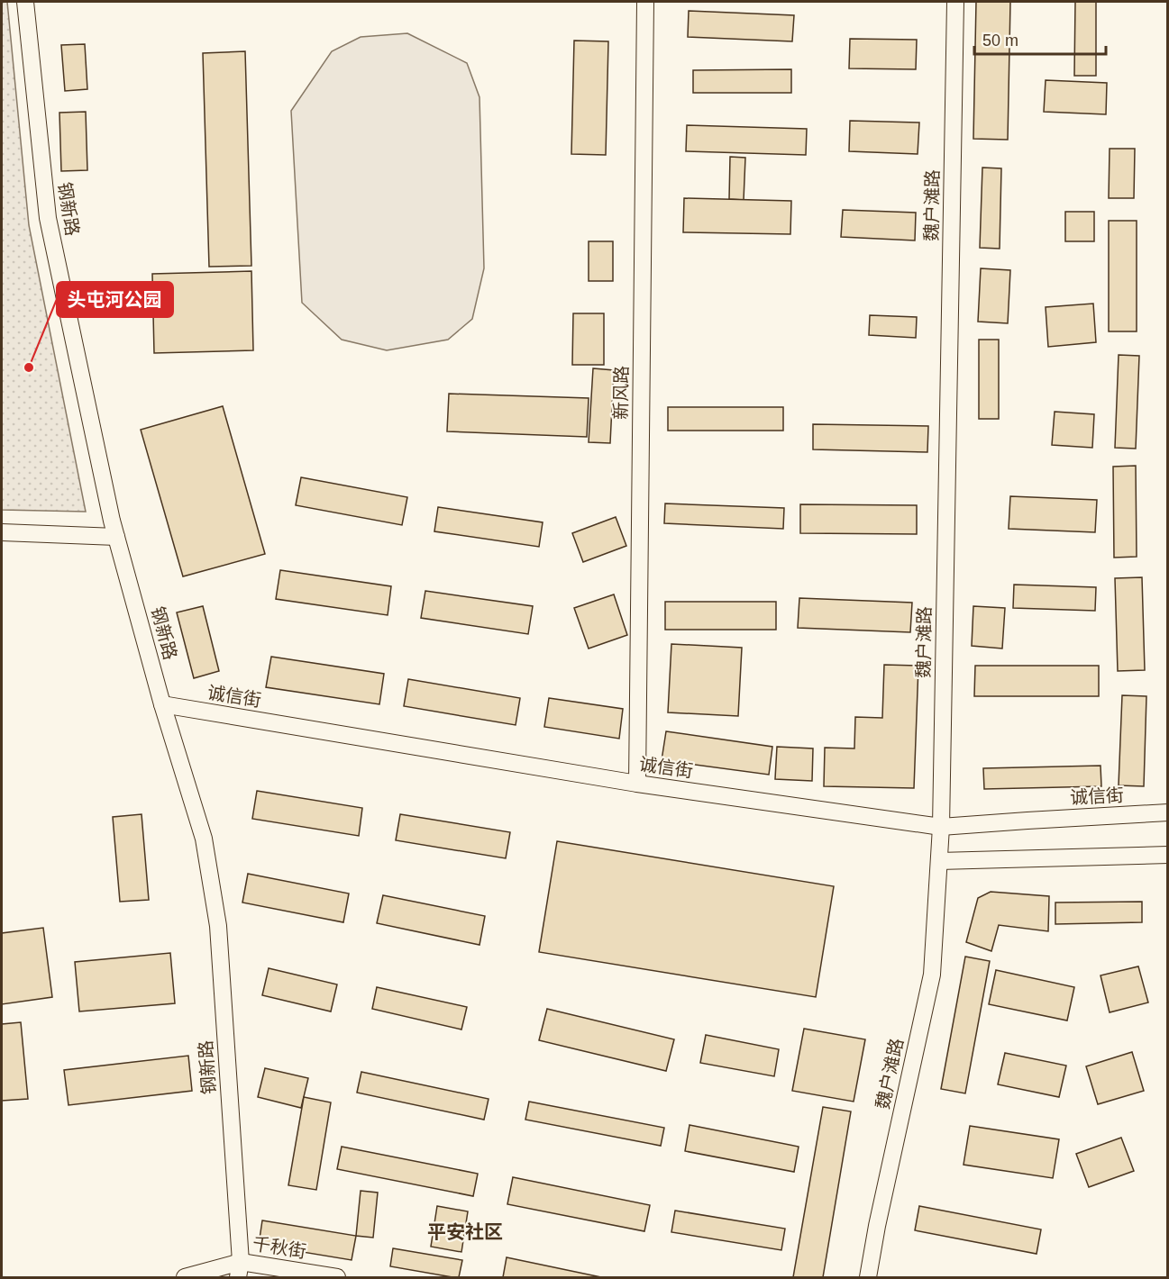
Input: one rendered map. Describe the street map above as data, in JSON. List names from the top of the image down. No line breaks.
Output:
{"streets":{"street":["魏户滩路","钢新路","新风路","诚信街","千秋街"]},"crossings":[["魏户滩路","诚信街"],["钢新路","诚信街"],["钢新路","千秋街"],["新风路","诚信街"]],"districts":["平安社区"],"places":["头屯河公园"],"scale_bar":"50 m"}
